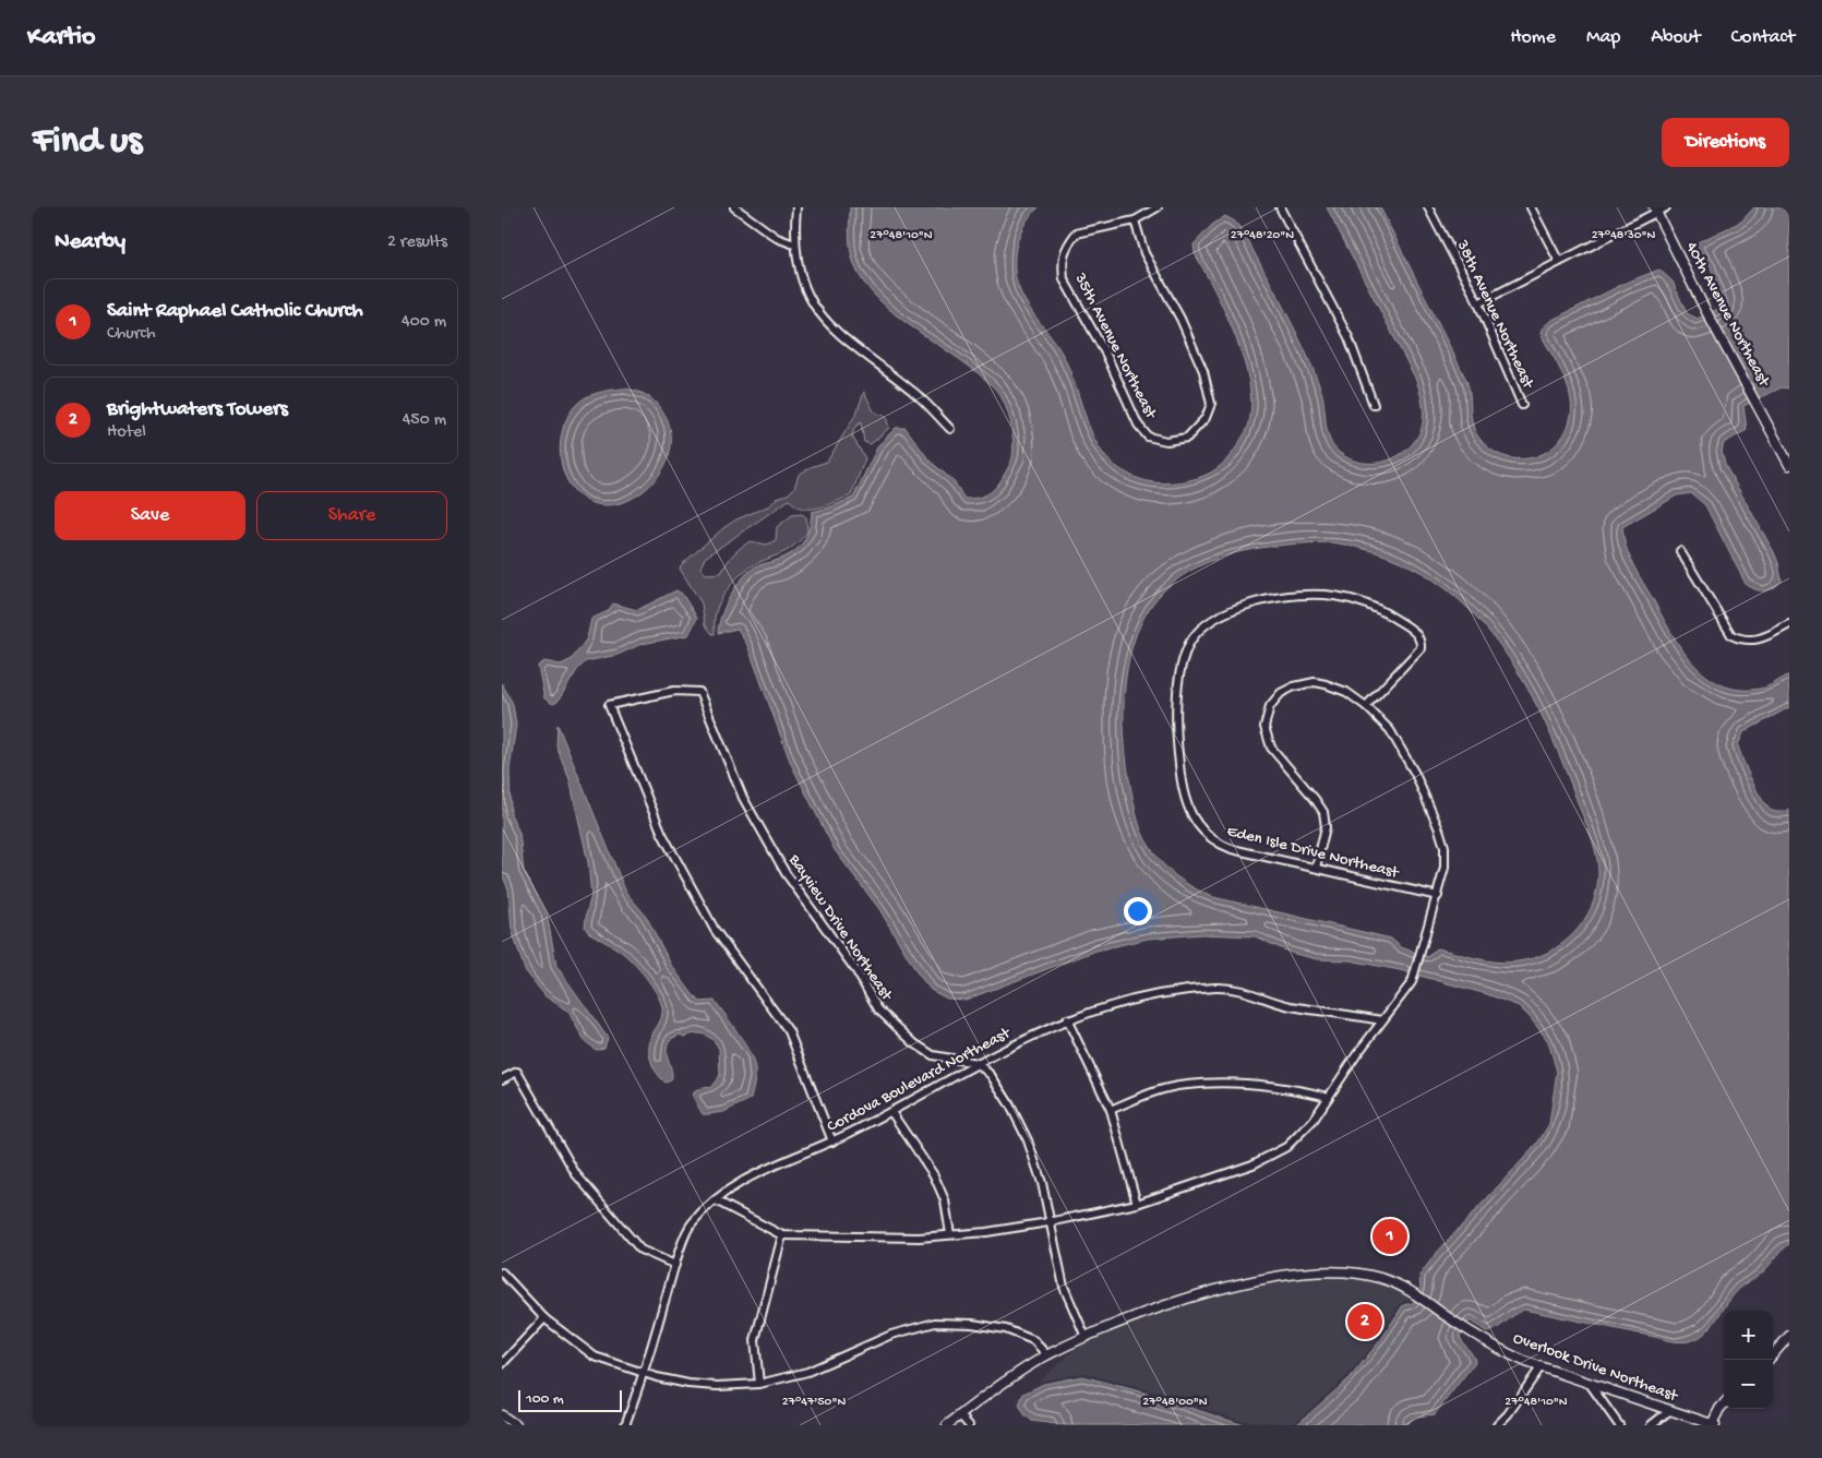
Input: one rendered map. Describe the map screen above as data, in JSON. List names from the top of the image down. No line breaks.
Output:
{"streets":{"street":["38th Avenue Northeast","40th Avenue Northeast","35th Avenue Northeast","Eden Isle Drive Northeast","Bayview Drive Northeast","Cordova Boulevard Northeast","Overlook Drive Northeast"]},"crossings":[["Bayview Drive Northeast","Cordova Boulevard Northeast"]],"scale_bar":"100 m","page":{"header":"Kartio","nav":["Home","Map","About","Contact"],"buttons":["Directions",["Save","Share"]],"title":"Find us","heading":["Nearby","2 results"],"list":[{"mark":"1","name":"Saint Raphael Catholic Church","note":"Church","value":"400 m"},{"mark":"2","name":"Brightwaters Towers","note":"Hotel","value":"450 m"}],"pins":["1","2"],"map_buttons":["+","−"],"scale":"100 m"},"coordinates":["27°48'10\"N","27°48'20\"N","27°48'30\"N","27°47'50\"N","27°48'00\"N"]}
